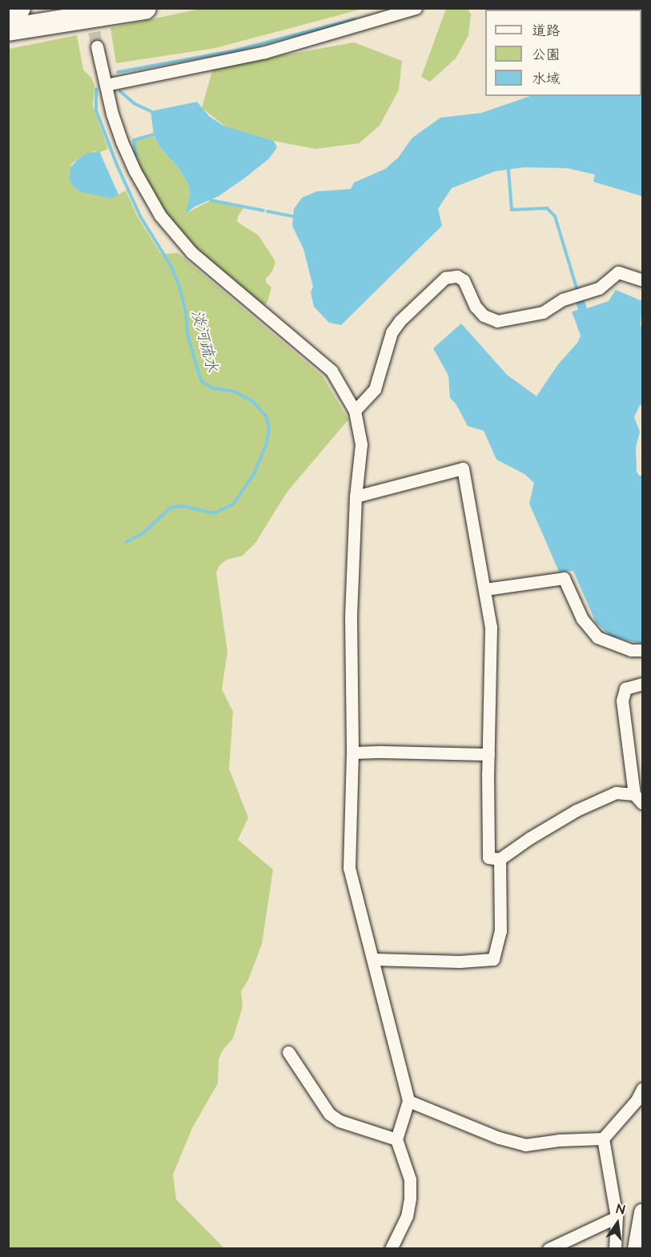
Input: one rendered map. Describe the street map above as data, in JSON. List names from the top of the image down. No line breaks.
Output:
{"water":["淡河疏水"],"legend":["道路","公園","水域"],"north":"top"}
